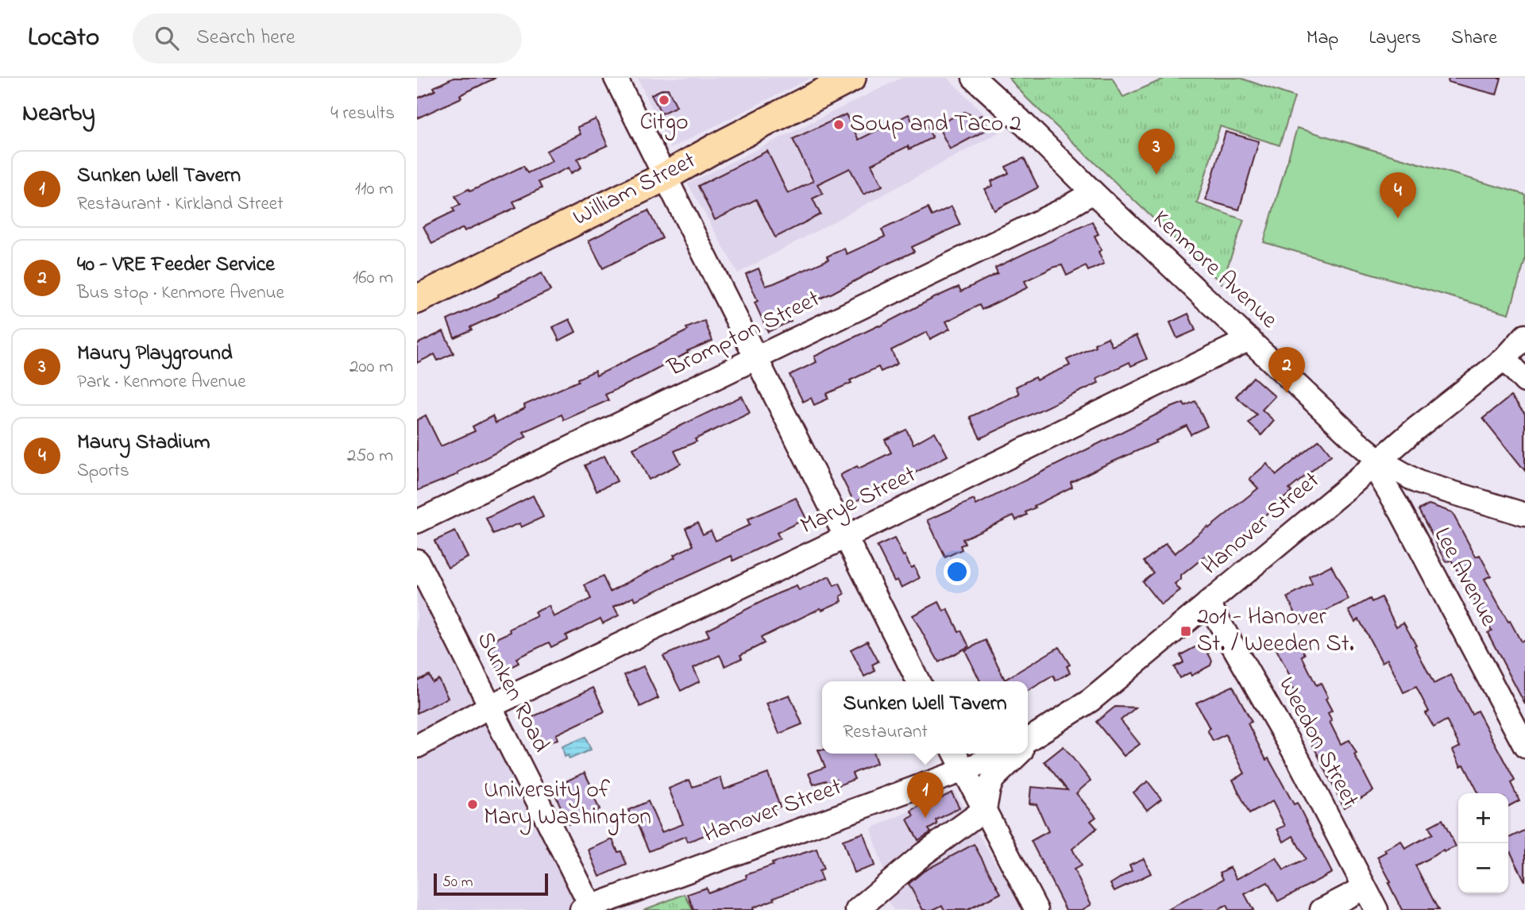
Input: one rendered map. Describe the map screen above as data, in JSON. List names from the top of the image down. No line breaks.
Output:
{"streets":{"main road":["William Street"],"street":["Kenmore Avenue","Brompton Street","Marye Street","Hanover Street","Lee Avenue","Sunken Road","Weedon Street"]},"crossings":[["Kenmore Avenue","Brompton Street"],["Kenmore Avenue","Marye Street"],["Kenmore Avenue","Hanover Street"],["Kenmore Avenue","Lee Avenue"],["Marye Street","Sunken Road"],["Hanover Street","Lee Avenue"],["Hanover Street","Sunken Road"],["Hanover Street","Weedon Street"]],"places":{"other":["Citgo","Soup and Taco 2","University of Mary Washington"],"transit":["201 - Hanover St. / Weeden St."]},"scale_bar":"50 m","page":{"header":"Locato","search":"Search here","nav":["Map","Layers","Share"],"heading":["Nearby","4 results"],"pins":["3","4","2","1"],"list":[{"mark":"1","name":"Sunken Well Tavern","note":"Restaurant · Kirkland Street","value":"110 m"},{"mark":"2","name":"40 - VRE Feeder Service","note":"Bus stop · Kenmore Avenue","value":"160 m"},{"mark":"3","name":"Maury Playground","note":"Park · Kenmore Avenue","value":"200 m"},{"mark":"4","name":"Maury Stadium","note":"Sports","value":"250 m"}],"popup":["Sunken Well Tavern","Restaurant"],"map_buttons":["+","−"],"scale":"50 m"}}
